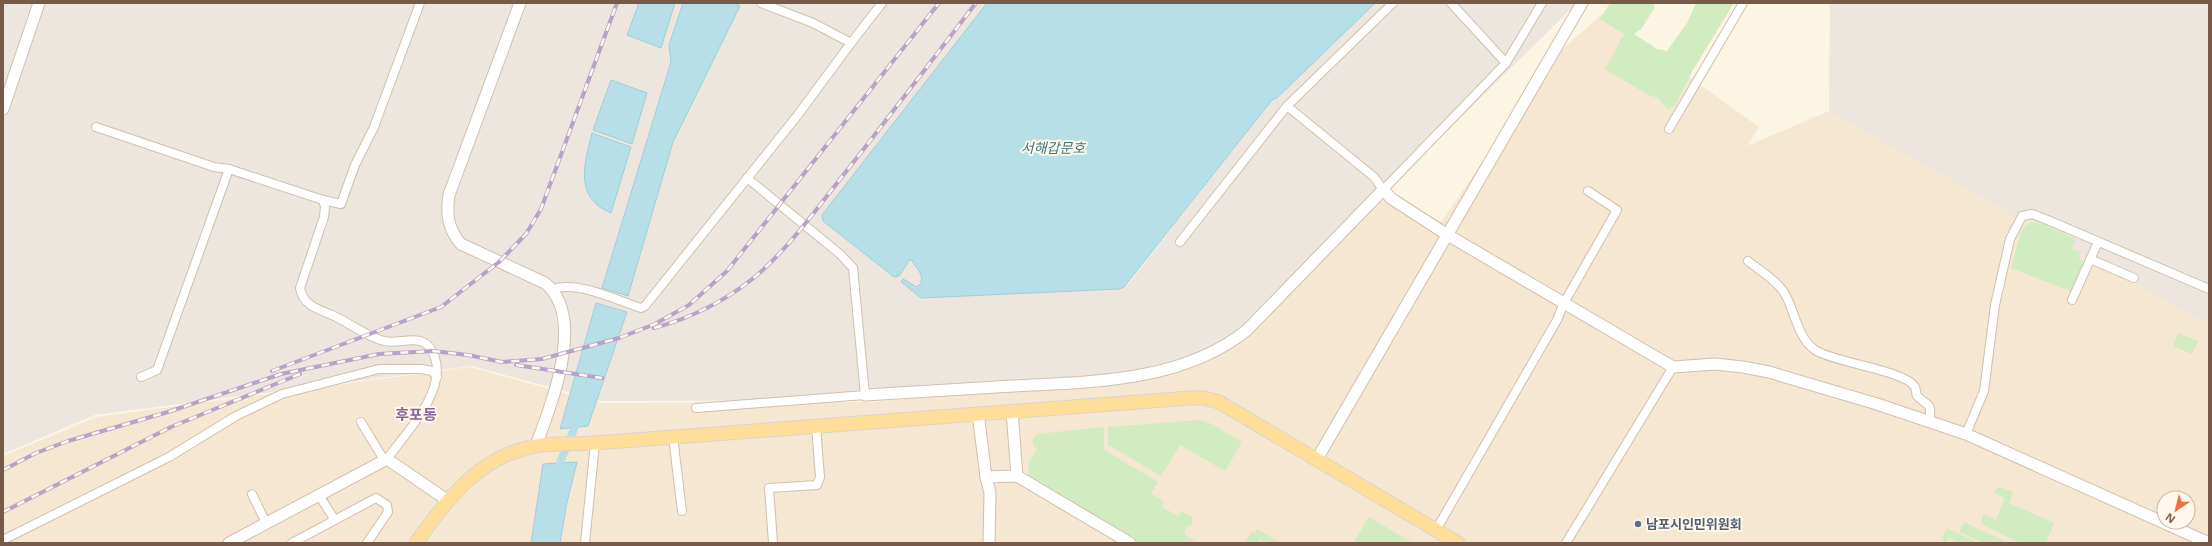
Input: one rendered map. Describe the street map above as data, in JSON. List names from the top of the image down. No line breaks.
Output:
{"districts":["후포동"],"water":["서해갑문호"],"places":["남포시인민위원회"],"north":"bottom left"}
